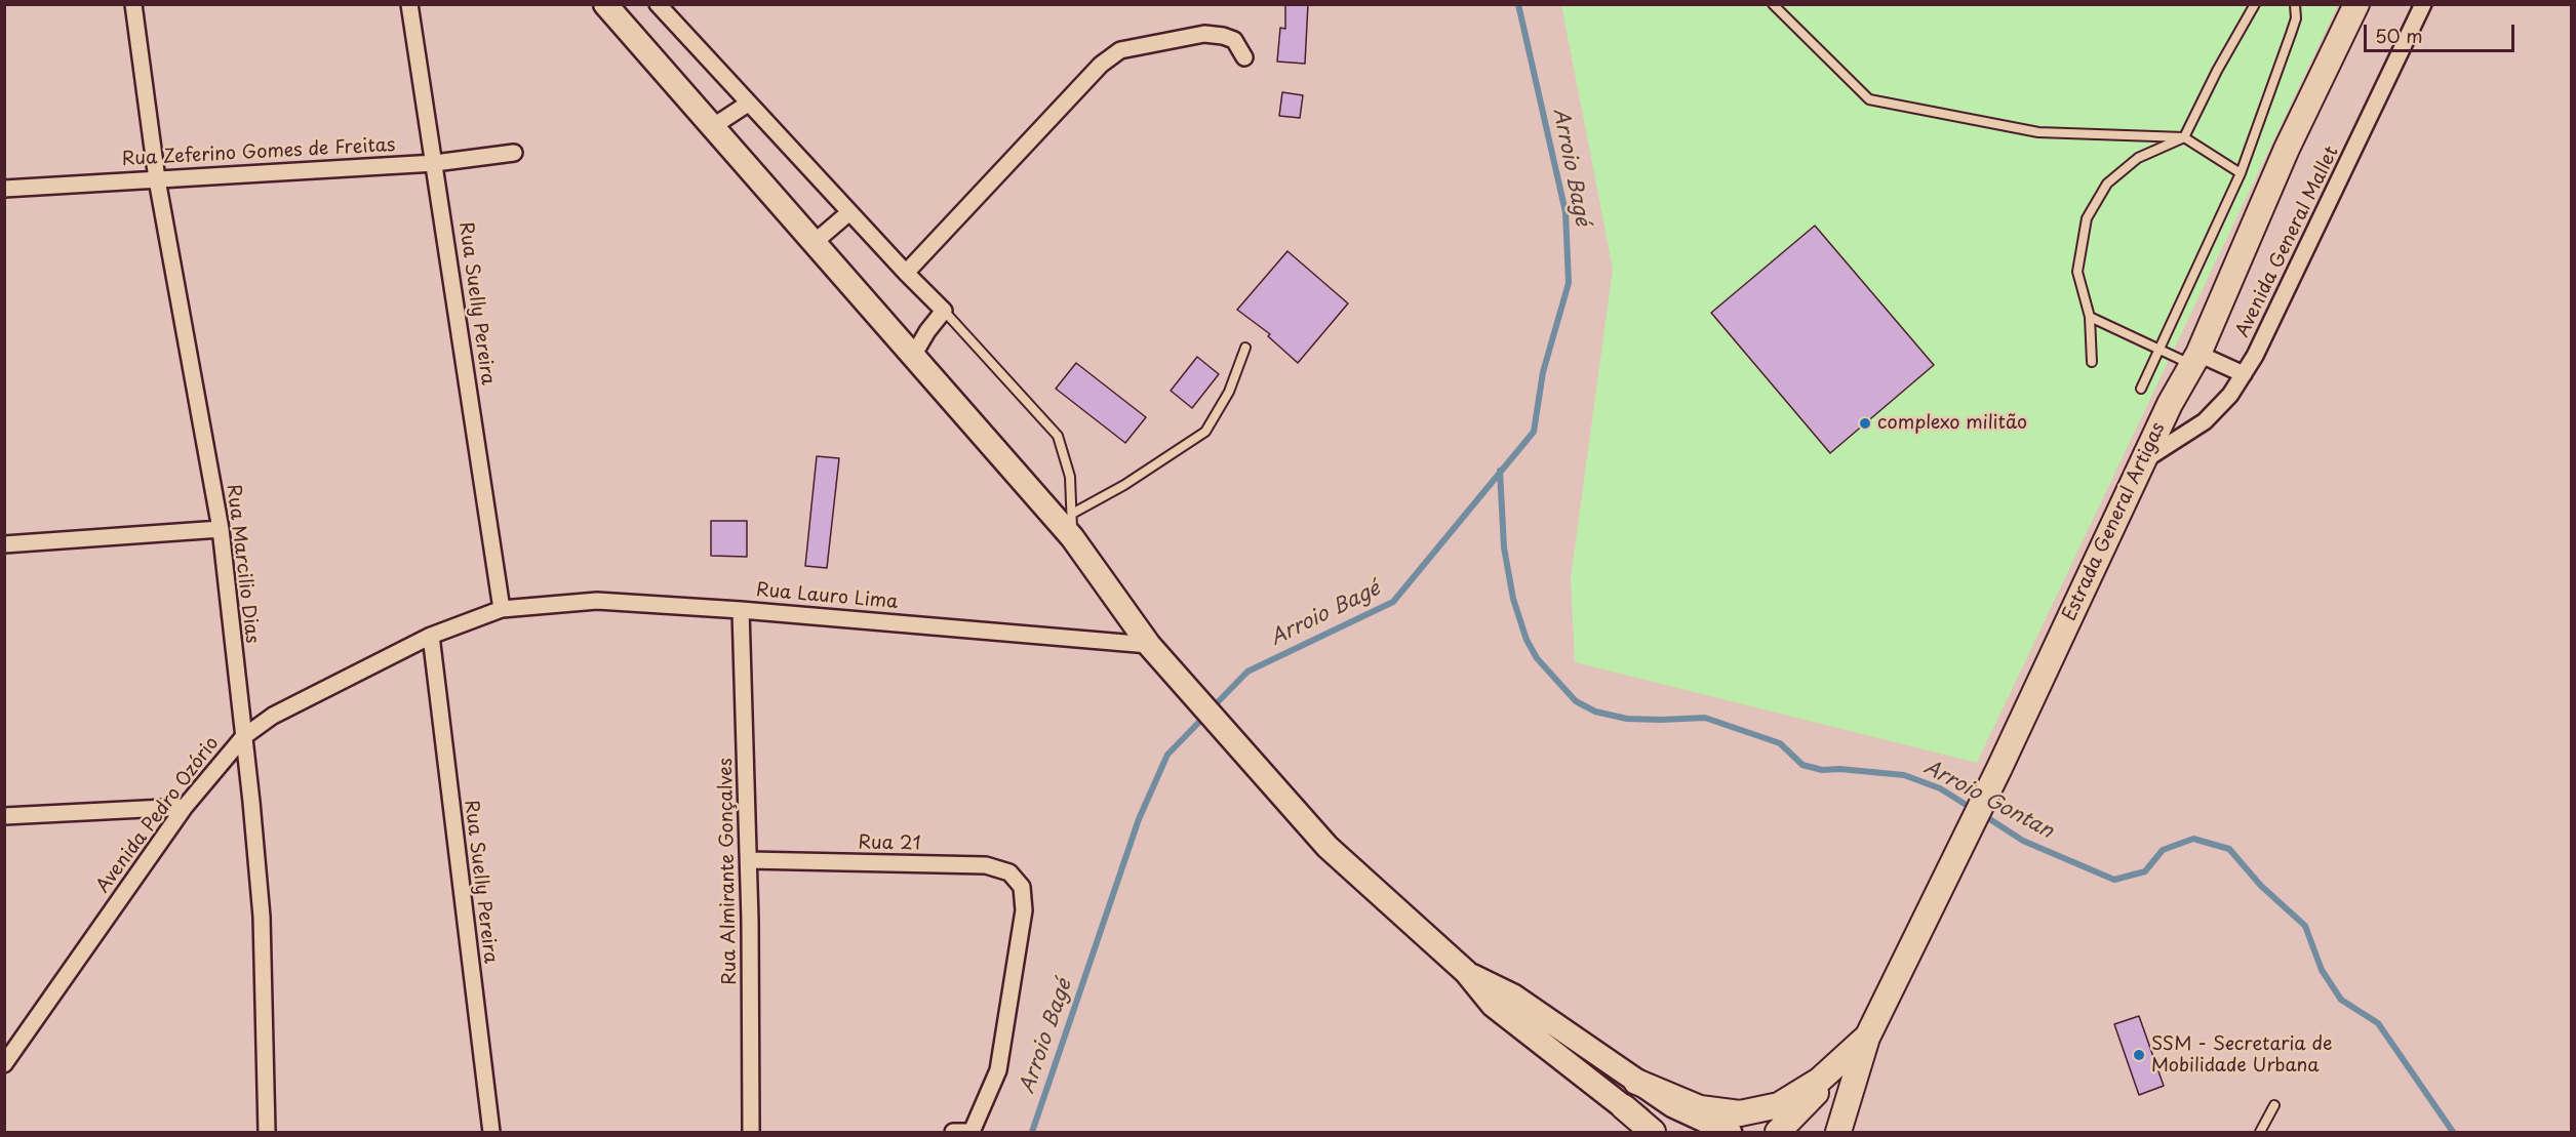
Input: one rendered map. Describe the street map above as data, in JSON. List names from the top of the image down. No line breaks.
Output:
{"streets":{"main road":["Estrada General Artigas"],"street":["Rua Zeferino Gomes de Freitas","Avenida General Mallet","Rua Suelly Pereira","Rua Marcilio Dias","Rua Lauro Lima","Avenida Pedro Ozório","Rua 21","Rua Almirante Gonçalves"]},"crossings":[["Rua Zeferino Gomes de Freitas","Rua Suelly Pereira"],["Rua Zeferino Gomes de Freitas","Rua Marcilio Dias"],["Avenida General Mallet","Estrada General Artigas"],["Rua Suelly Pereira","Rua Lauro Lima"],["Rua Suelly Pereira","Avenida Pedro Ozório"],["Rua Marcilio Dias","Avenida Pedro Ozório"],["Rua Lauro Lima","Avenida Pedro Ozório"],["Rua Lauro Lima","Rua Almirante Gonçalves"],["Rua 21","Rua Almirante Gonçalves"]],"water":["Arroio Bagé","Arroio Gontan"],"places":["complexo militão","SSM - Secretaria de Mobilidade Urbana"],"scale_bar":"50 m"}
